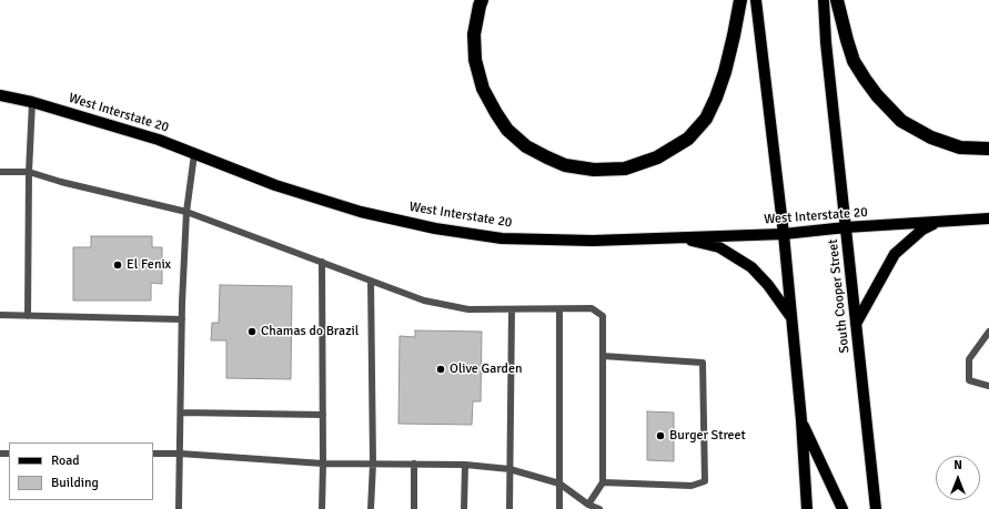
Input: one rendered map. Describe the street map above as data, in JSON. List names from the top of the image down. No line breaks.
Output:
{"streets":{"main road":["West Interstate 20","South Cooper Street"]},"crossings":[["West Interstate 20","South Cooper Street"]],"places":["El Fenix","Chamas do Brazil","Olive Garden","Burger Street"],"legend":["Road","Building"],"north":"top"}
